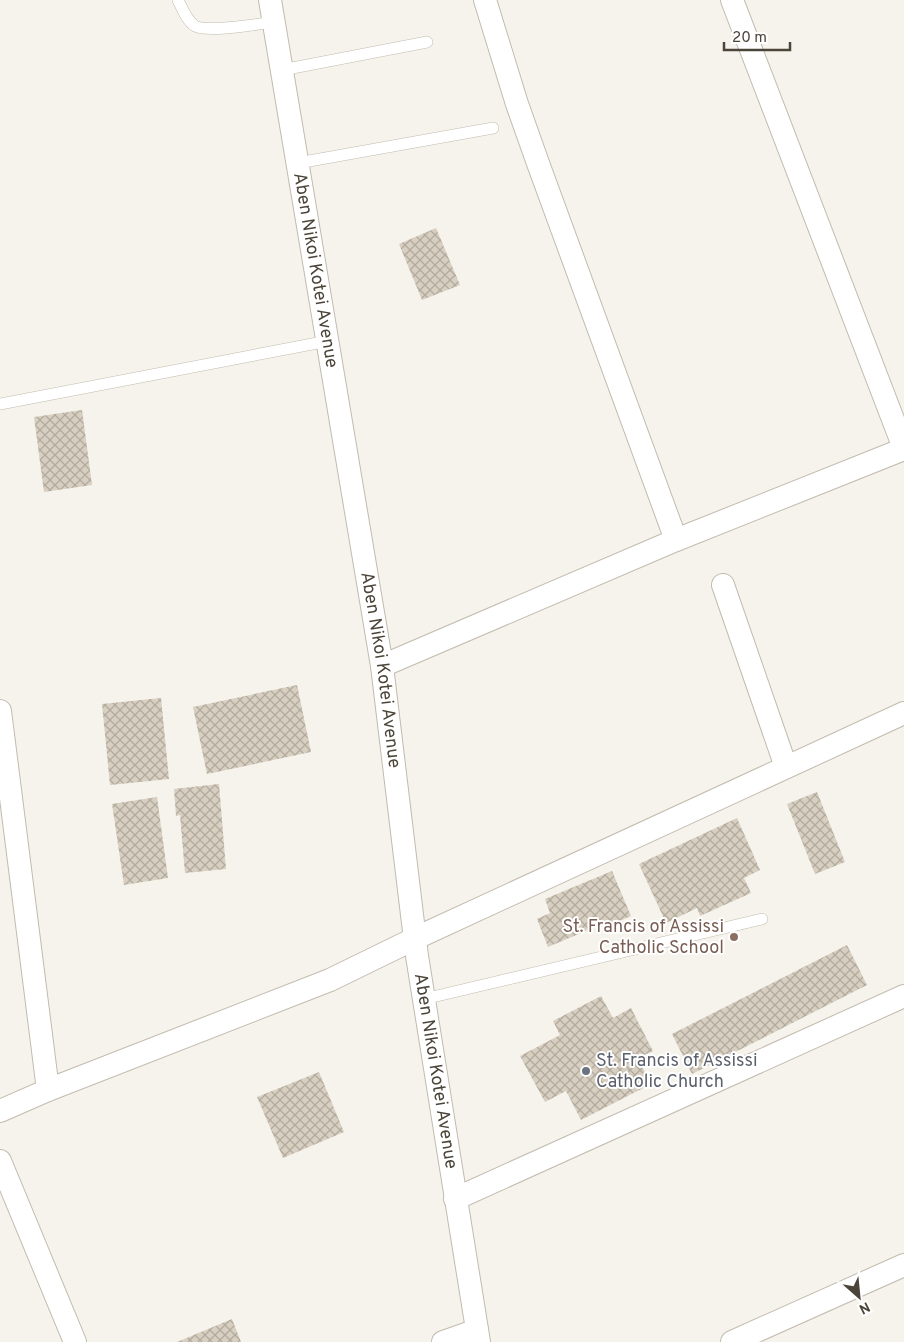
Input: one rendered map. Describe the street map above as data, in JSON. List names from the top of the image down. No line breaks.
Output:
{"streets":{"street":["Aben Nikoi Kotei Avenue"]},"places":["St. Francis of Assissi Catholic School","St. Francis of Assissi Catholic Church"],"scale_bar":"20 m","north":"bottom right"}
